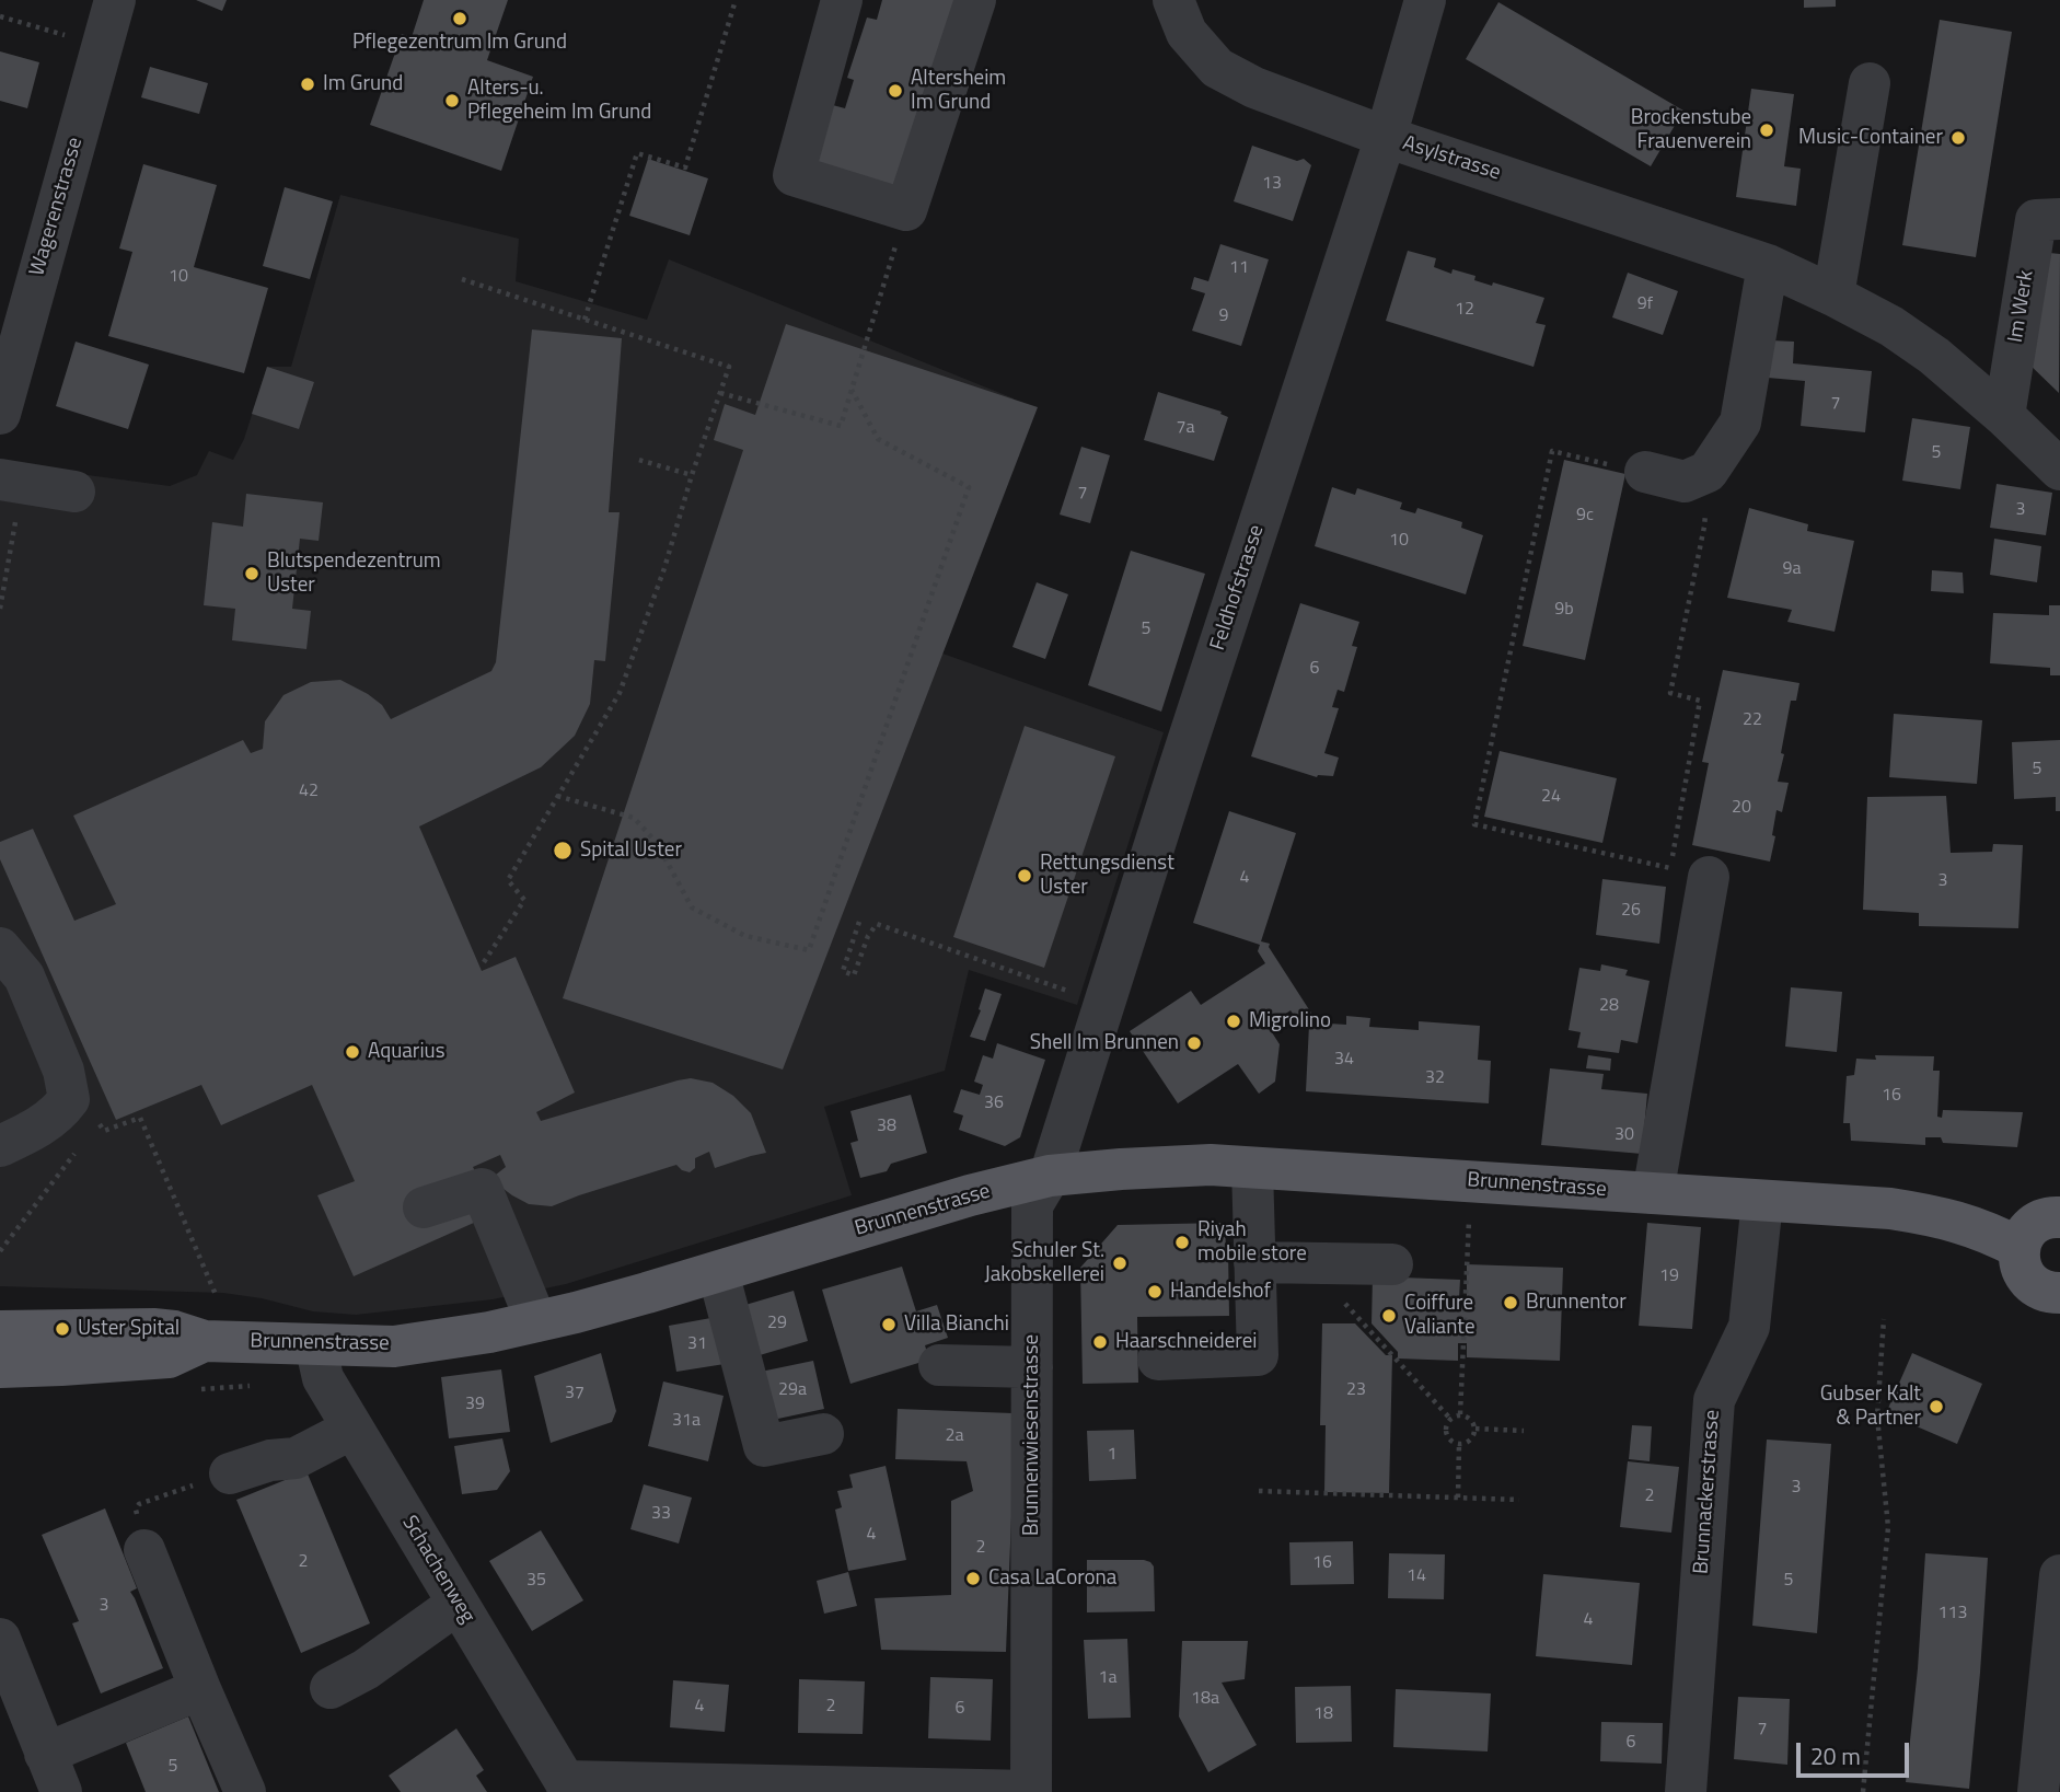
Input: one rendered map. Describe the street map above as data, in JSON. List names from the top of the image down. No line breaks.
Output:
{"streets":{"main road":["Brunnenstrasse"],"street":["Asylstrasse","Wagerenstrasse","Im Werk","Feldhofstrasse","Brunnenwiesenstrasse","Brunnackerstrasse","Schachenweg"]},"crossings":[["Asylstrasse","Im Werk"],["Asylstrasse","Feldhofstrasse"],["Feldhofstrasse","Brunnenstrasse"],["Feldhofstrasse","Brunnenwiesenstrasse"],["Brunnenstrasse","Brunnenwiesenstrasse"],["Brunnenstrasse","Brunnackerstrasse"],["Brunnenstrasse","Schachenweg"]],"places":["Pflegezentrum Im Grund","Im Grund","Altersheim Im Grund","Alters-u. Pflegeheim Im Grund","Brockenstube Frauenverein","Music-Container","Blutspendezentrum Uster","Spital Uster","Rettungsdienst Uster","Migrolino","Shell Im Brunnen","Aquarius","Riyah mobile store","Schuler St. Jakobskellerei","Handelshof","Brunnentor","Coiffure Valiante","Villa Bianchi","Uster Spital","Haarschneiderei","Gubser Kalt & Partner","Casa LaCorona"],"house_numbers":["13","11","10","9f","12","9","7","7a","5","7","3","9c","10","9a","9b","5","6","22","5","42","24","20","4","3","26","28","34","32","16","36","38","30","19","29","31","29a","23","37","39","31a","2a","1","3","2","33","4","2","2","16","14","35","5","3","113","4","1a","18a","4","2","6","18","7","6","5"],"scale_bar":"20 m"}
